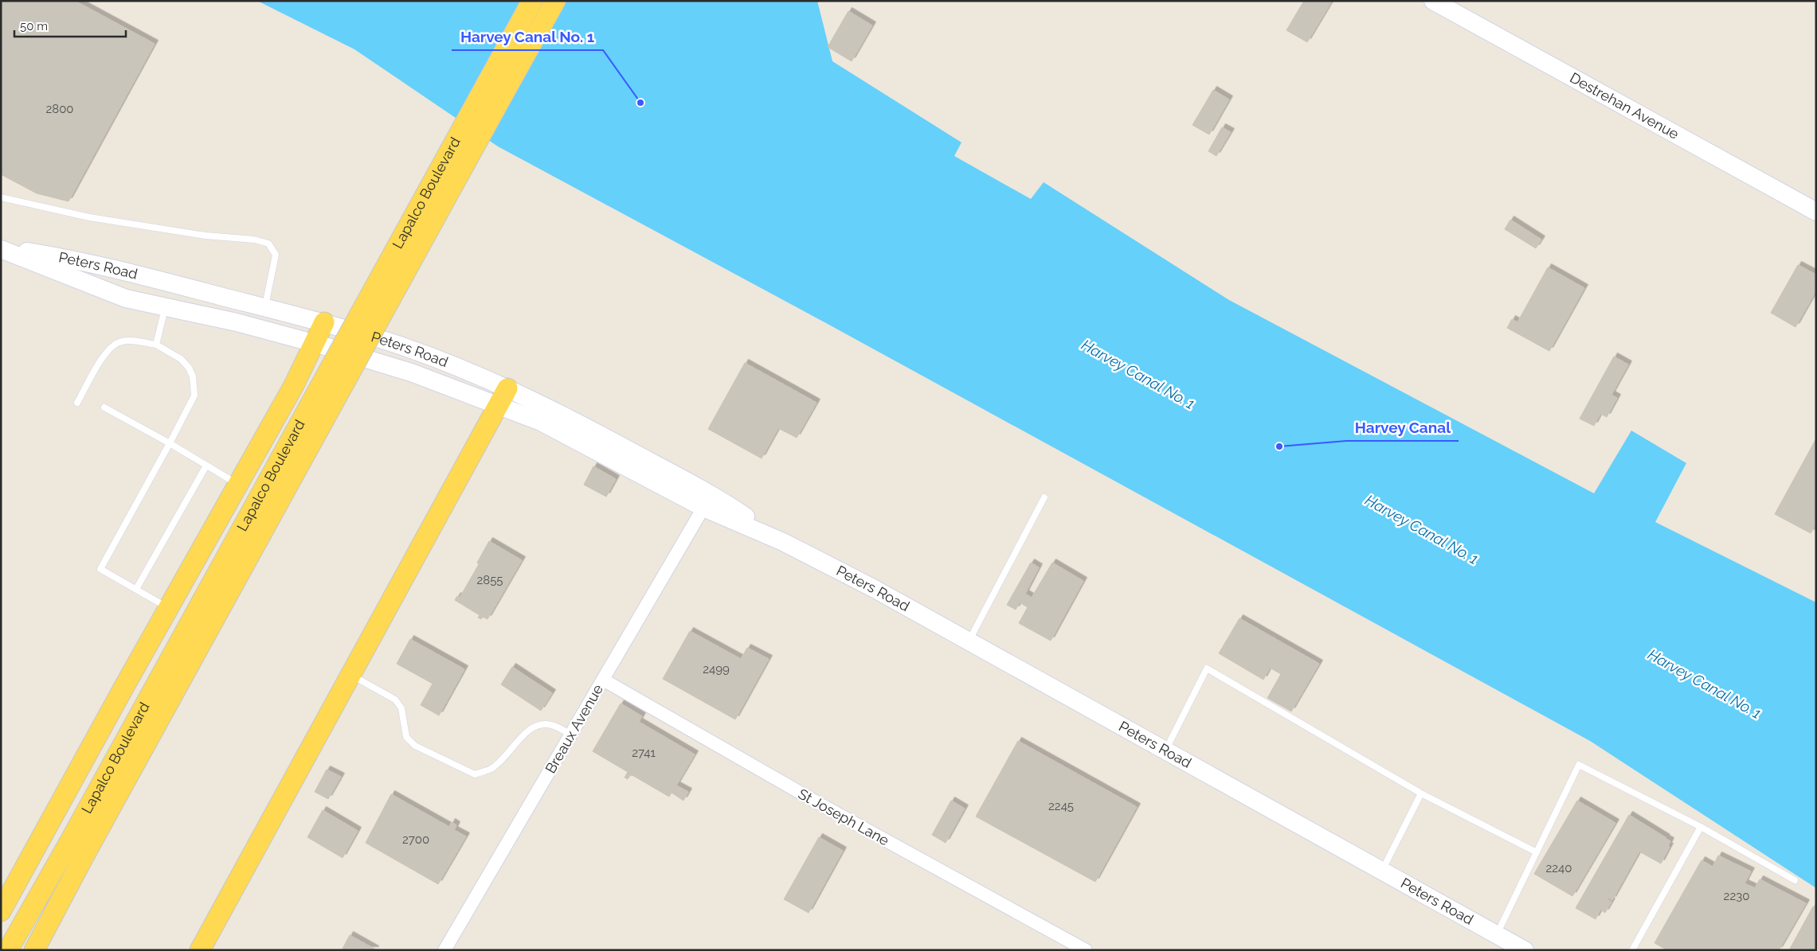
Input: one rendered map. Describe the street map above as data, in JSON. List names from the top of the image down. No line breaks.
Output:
{"streets":{"main road":["Destrehan Avenue","Lapalco Boulevard","Peters Road"],"street":["Breaux Avenue","St Joseph Lane"]},"crossings":[["Peters Road","Breaux Avenue"],["Breaux Avenue","St Joseph Lane"]],"water":["Harvey Canal No. 1"],"places":["Harvey Canal No. 1","Harvey Canal"],"house_numbers":["2800","2855","2499","2741","2245","2700","2240","2230"],"scale_bar":"50 m"}
